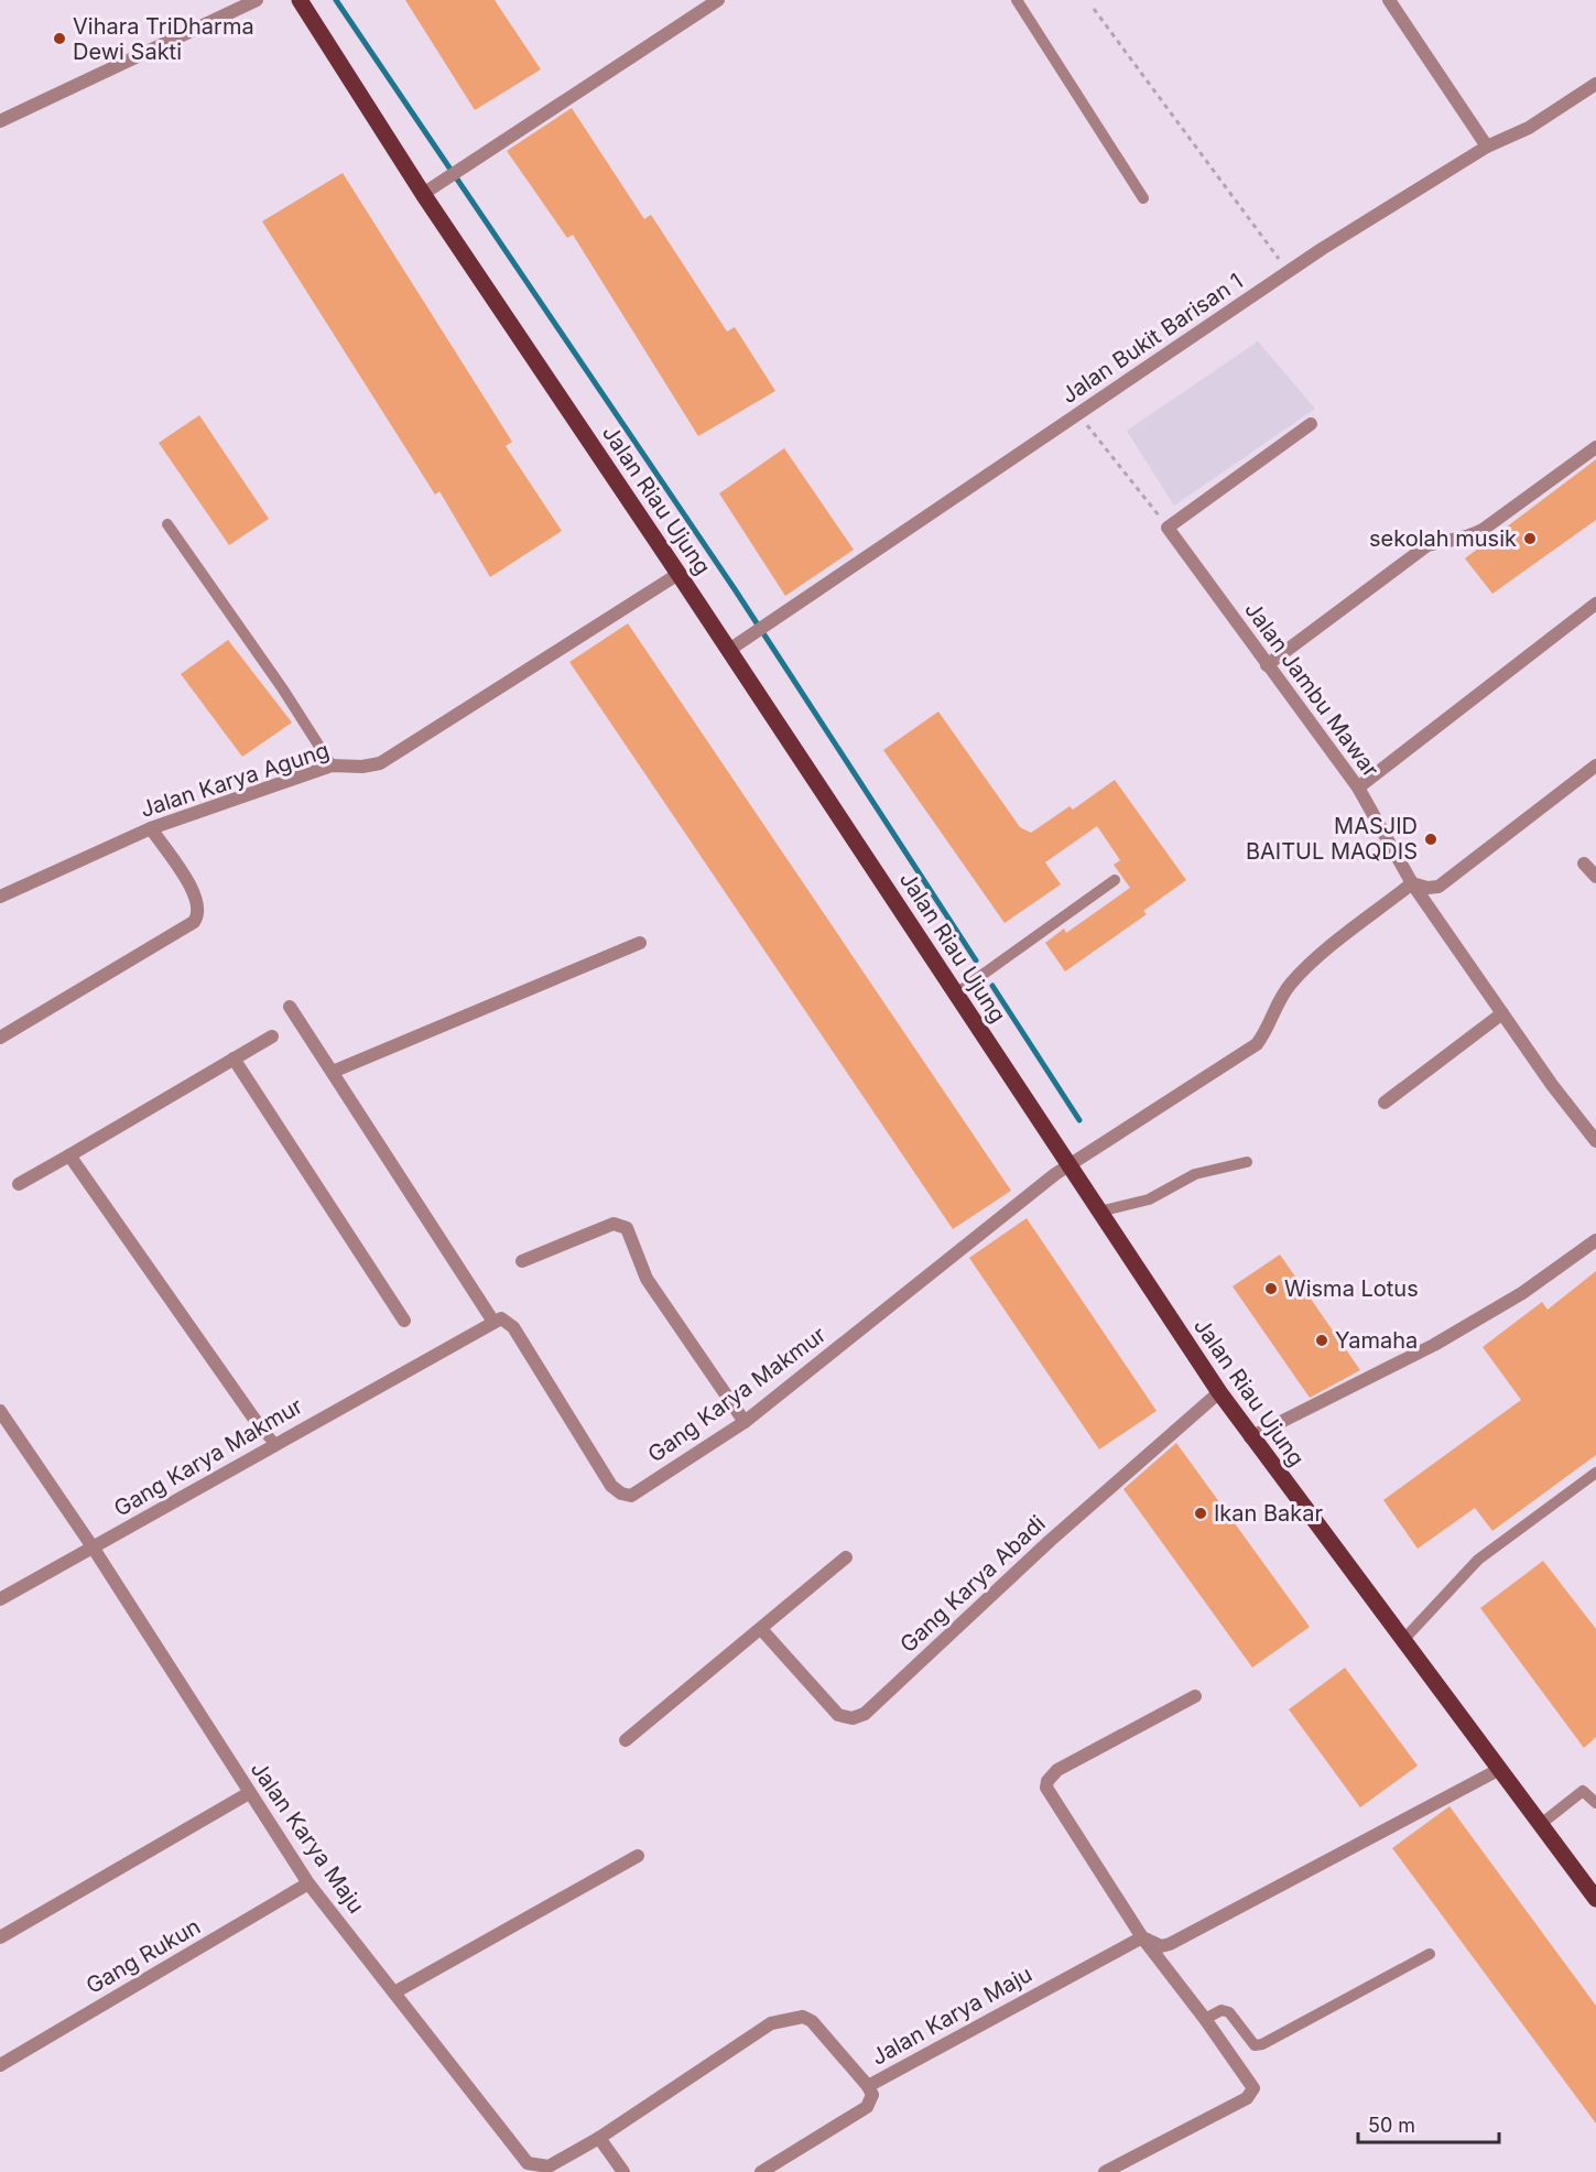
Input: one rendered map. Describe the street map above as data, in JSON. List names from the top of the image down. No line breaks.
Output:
{"streets":{"main road":["Jalan Riau Ujung"],"street":["Jalan Bukit Barisan 1","Jalan Jambu Mawar","Jalan Karya Agung","Gang Karya Makmur","Gang Karya Abadi","Jalan Karya Maju","Gang Rukun"]},"crossings":[["Jalan Bukit Barisan 1","Jalan Riau Ujung"],["Jalan Riau Ujung","Jalan Karya Agung"],["Jalan Riau Ujung","Gang Karya Makmur"],["Jalan Riau Ujung","Gang Karya Abadi"],["Gang Karya Makmur","Jalan Karya Maju"],["Jalan Karya Maju","Gang Rukun"]],"places":["Vihara TriDharma Dewi Sakti","sekolah musik","MASJID BAITUL MAQDIS","Wisma Lotus","Yamaha","Ikan Bakar"],"scale_bar":"50 m"}
